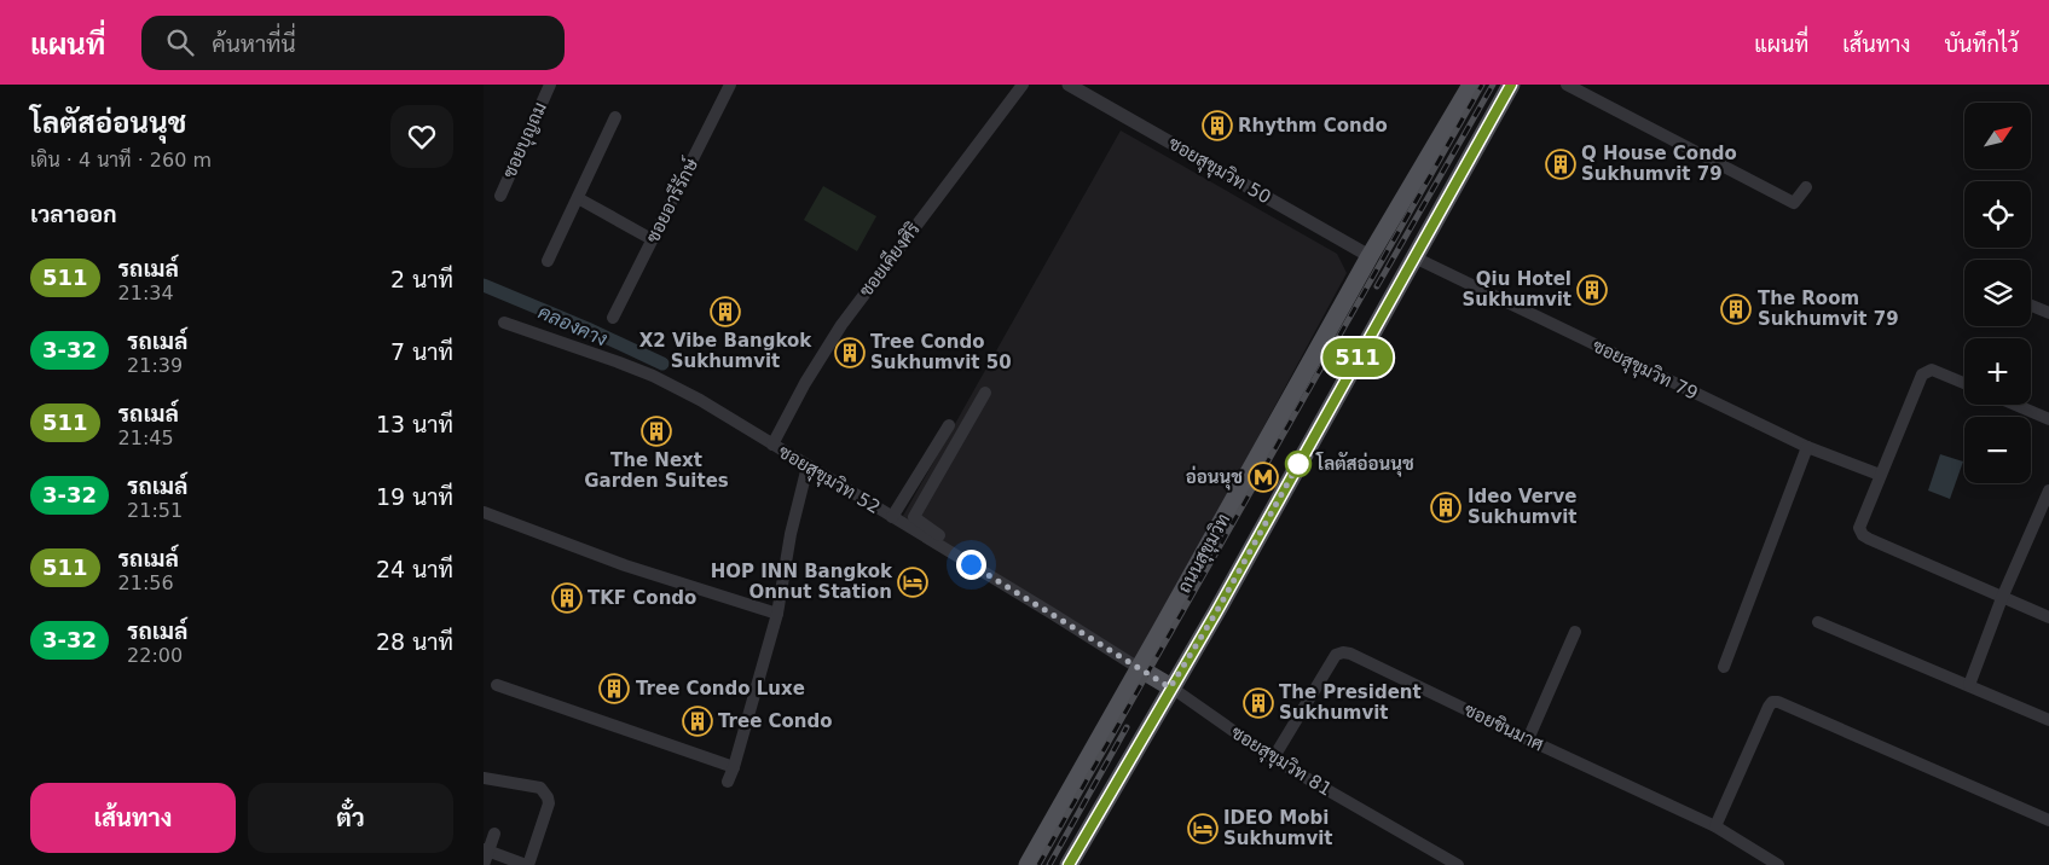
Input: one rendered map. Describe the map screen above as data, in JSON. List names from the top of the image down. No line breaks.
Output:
{"streets":{"main road":["ถนนสุขุมวิท"],"street":["ซอยบุญถม","ซอยสุขุมวิท 50","ซอยอารีรักษ์","ซอยเคียงศิริ","ซอยสุขุมวิท 79","ซอยสุขุมวิท 52","ซอยชินมาศ","ซอยสุขุมวิท 81"]},"crossings":[["ซอยสุขุมวิท 50","ถนนสุขุมวิท"],["ซอยเคียงศิริ","ซอยสุขุมวิท 52"],["ซอยสุขุมวิท 52","ถนนสุขุมวิท"],["ซอยชินมาศ","ซอยสุขุมวิท 81"]],"water":["คลองคาง"],"places":{"building":["Rhythm Condo","Q House Condo Sukhumvit 79","Qiu Hotel Sukhumvit","The Room Sukhumvit 79","X2 Vibe Bangkok Sukhumvit","Tree Condo Sukhumvit 50","The Next Garden Suites","Ideo Verve Sukhumvit","TKF Condo","Tree Condo Luxe","The President Sukhumvit","Tree Condo"],"other":["โลตัสอ่อนนุช"],"metro station":["อ่อนนุช"],"hotel":["HOP INN Bangkok Onnut Station","IDEO Mobi Sukhumvit"]},"lines":["bus line 511"],"north":"top right","page":{"header":"แผนที่","search":"ค้นหาที่นี่","nav":["แผนที่","เส้นทาง","บันทึกไว้"],"heading":[["โลตัสอ่อนนุช","เดิน · 4 นาที · 260 m"],"เวลาออก"],"on_map":"511","map_buttons":["+","−"],"list":[{"mark":"511","name":"รถเมล์","note":"21:34","value":"2 นาที"},{"mark":"3-32","name":"รถเมล์","note":"21:39","value":"7 นาที"},{"mark":"511","name":"รถเมล์","note":"21:45","value":"13 นาที"},{"mark":"3-32","name":"รถเมล์","note":"21:51","value":"19 นาที"},{"mark":"511","name":"รถเมล์","note":"21:56","value":"24 นาที"},{"mark":"3-32","name":"รถเมล์","note":"22:00","value":"28 นาที"}],"buttons":["เส้นทาง","ตั๋ว"]}}
